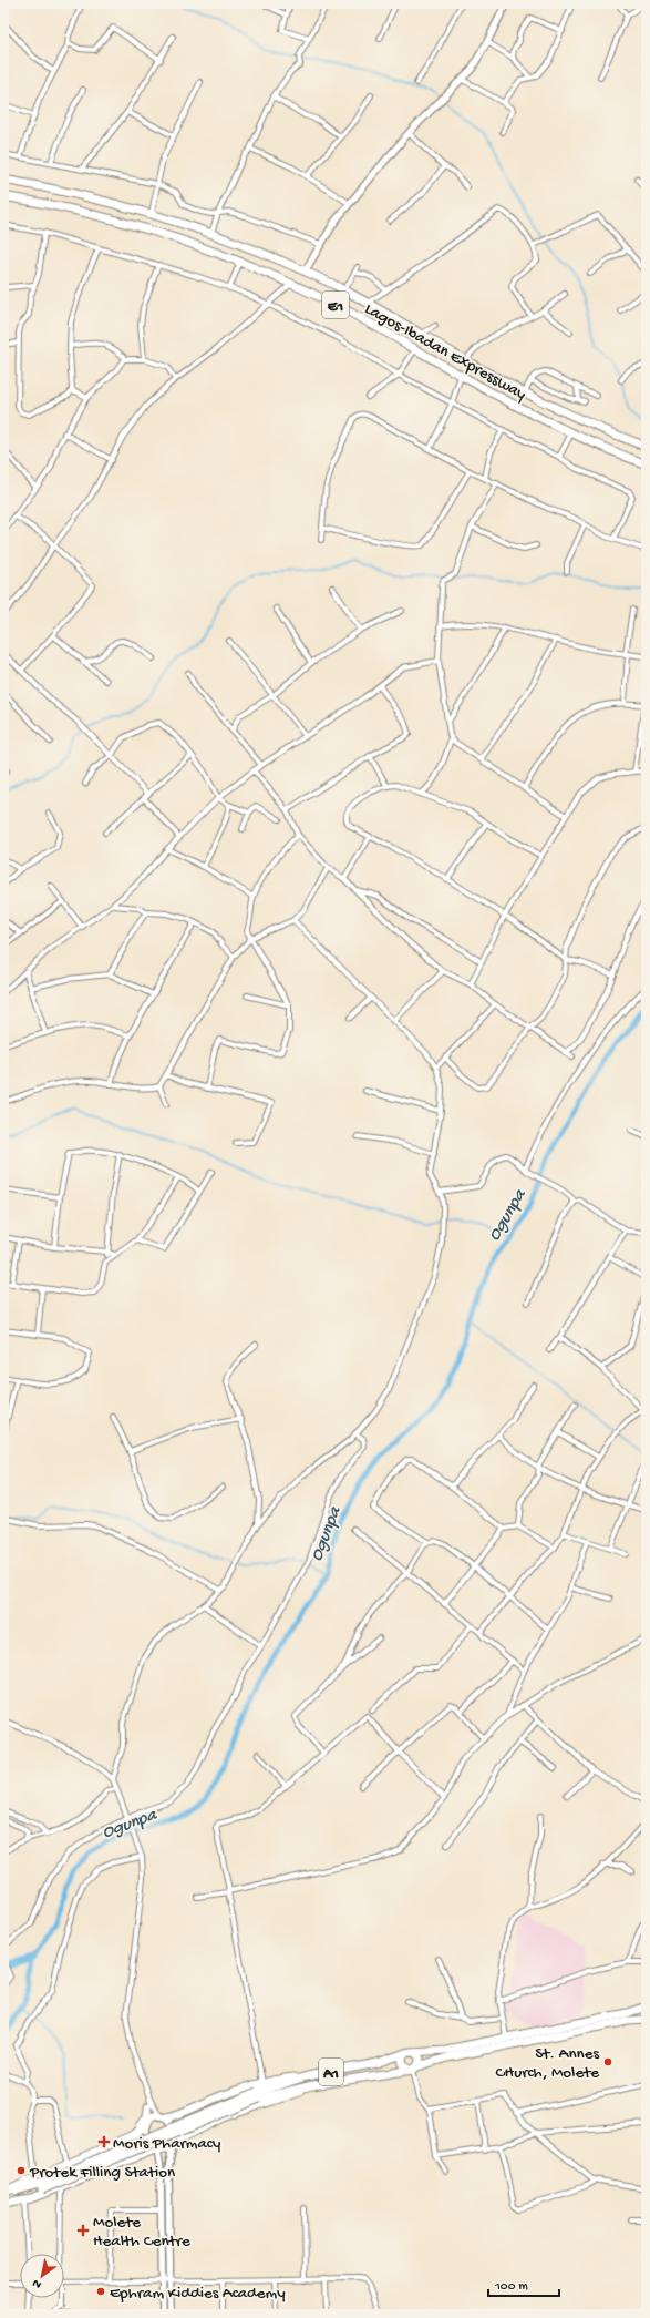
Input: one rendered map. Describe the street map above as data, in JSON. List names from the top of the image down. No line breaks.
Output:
{"streets":{"highway":["E1","Lagos-Ibadan Expressway","A1"]},"water":["Ogunpa"],"places":{"other":["St. Annes CHurch, Molete","Protek Filling Station","Ephram Kiddies Academy"],"health":["Moris Pharmacy","Molete Health Centre"]},"scale_bar":"100 m","north":"bottom left"}
